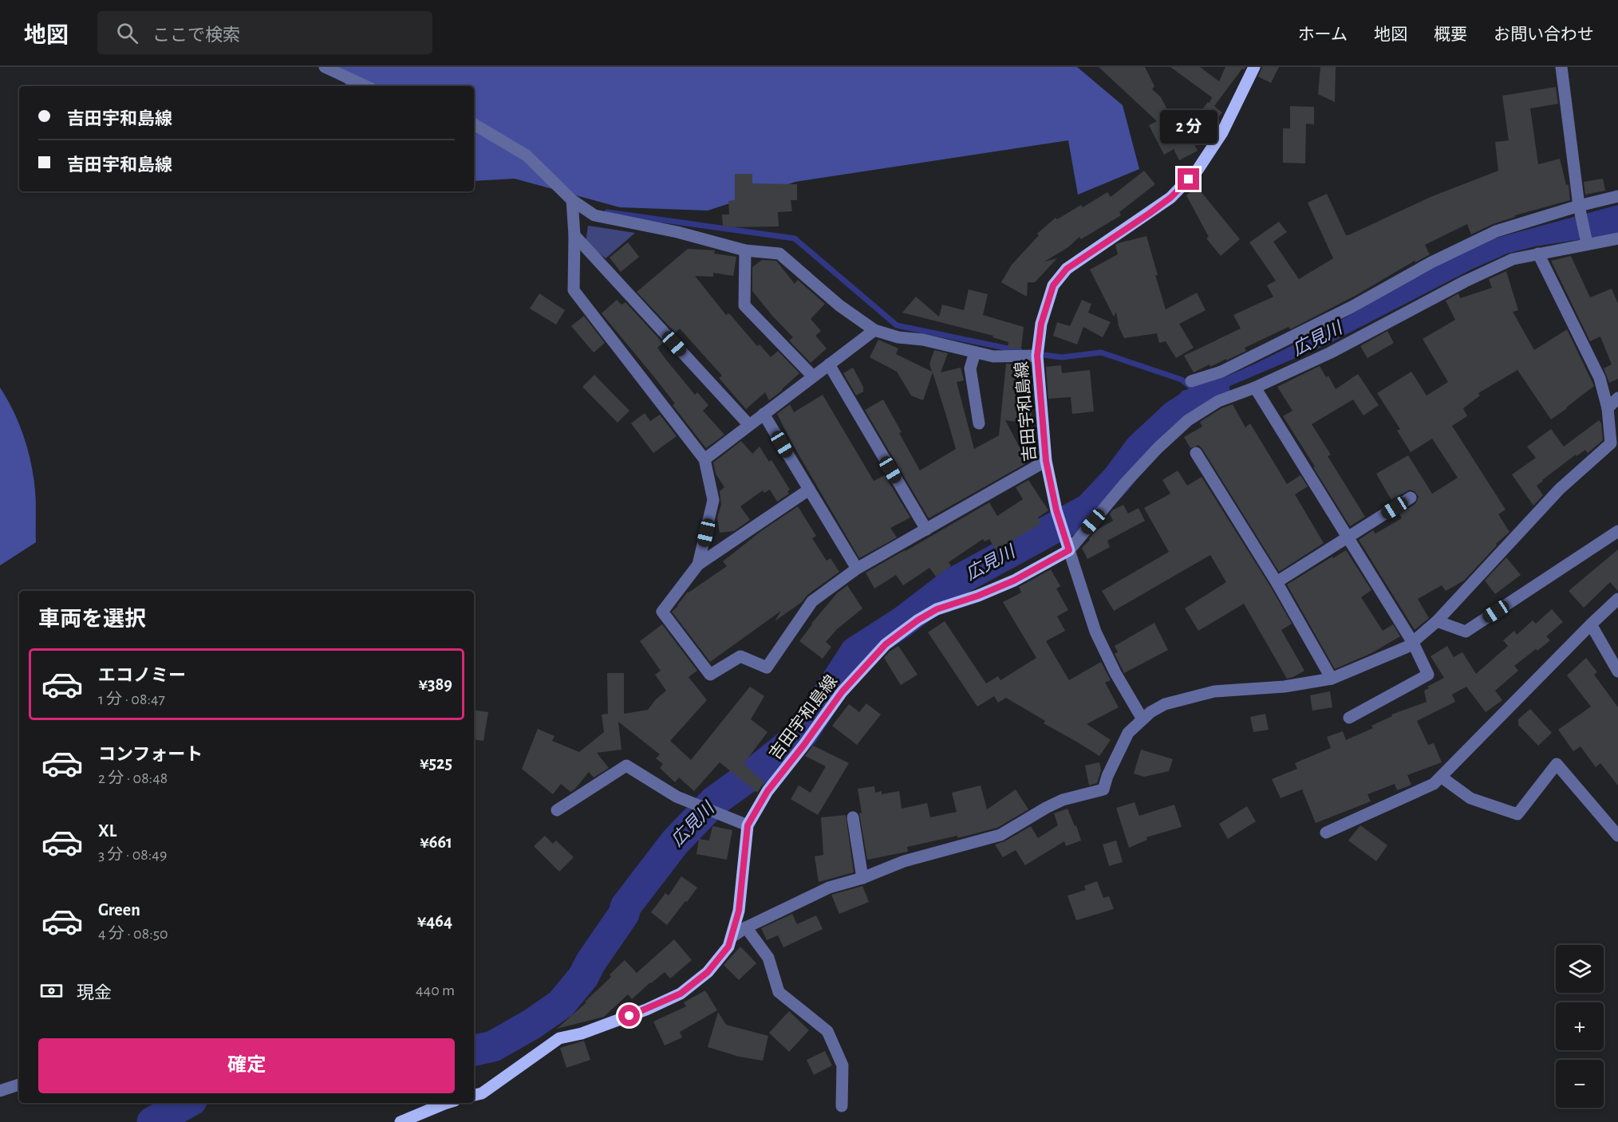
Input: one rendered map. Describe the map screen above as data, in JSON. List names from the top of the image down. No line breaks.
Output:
{"streets":{"main road":["吉田宇和島線"]},"water":["広見川"],"page":{"header":"地図","search":"ここで検索","nav":["ホーム","地図","概要","お問い合わせ"],"banner":["吉田宇和島線","吉田宇和島線"],"bubble":"2 分","heading":"車両を選択","list":[{"name":"エコノミー","note":"1 分 · 08:47","value":"¥389"},{"name":"コンフォート","note":"2 分 · 08:48","value":"¥525"},{"name":"XL","note":"3 分 · 08:49","value":"¥661"},{"name":"Green","note":"4 分 · 08:50","value":"¥464"}],"map_buttons":["+","−"],"pay":["現金","440 m"],"buttons":"確定"}}
